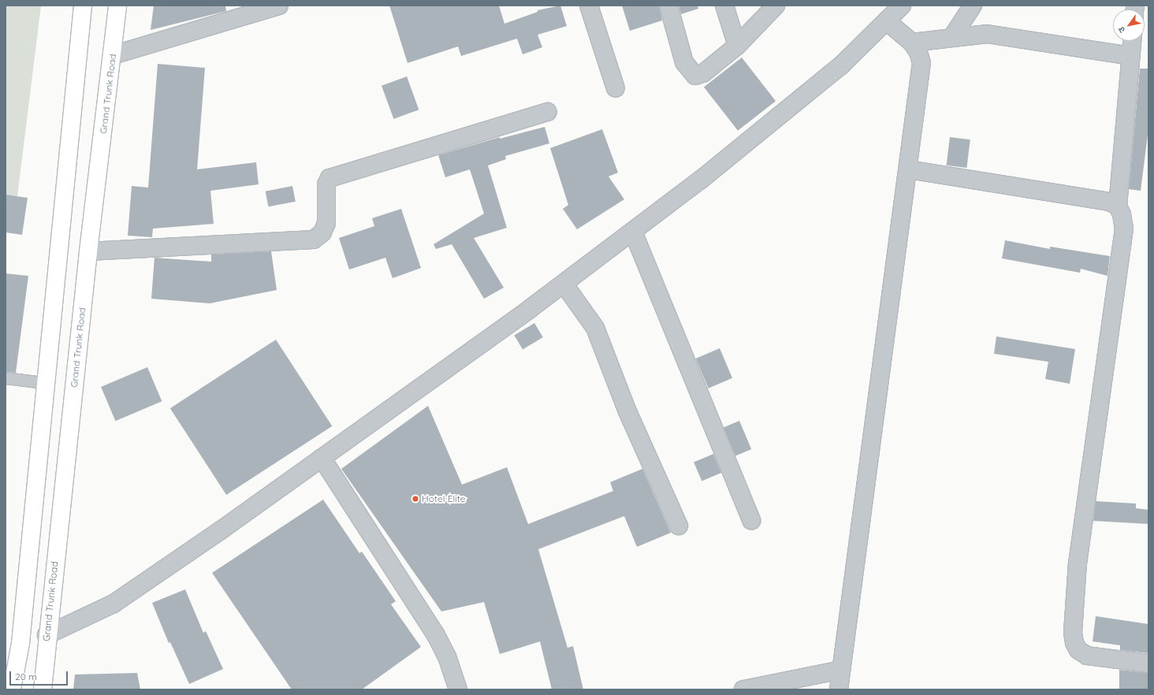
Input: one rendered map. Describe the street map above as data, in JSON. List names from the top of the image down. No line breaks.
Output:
{"streets":{"highway":["Grand Trunk Road"]},"places":["Hotel Elite"],"scale_bar":"20 m","north":"bottom left"}
